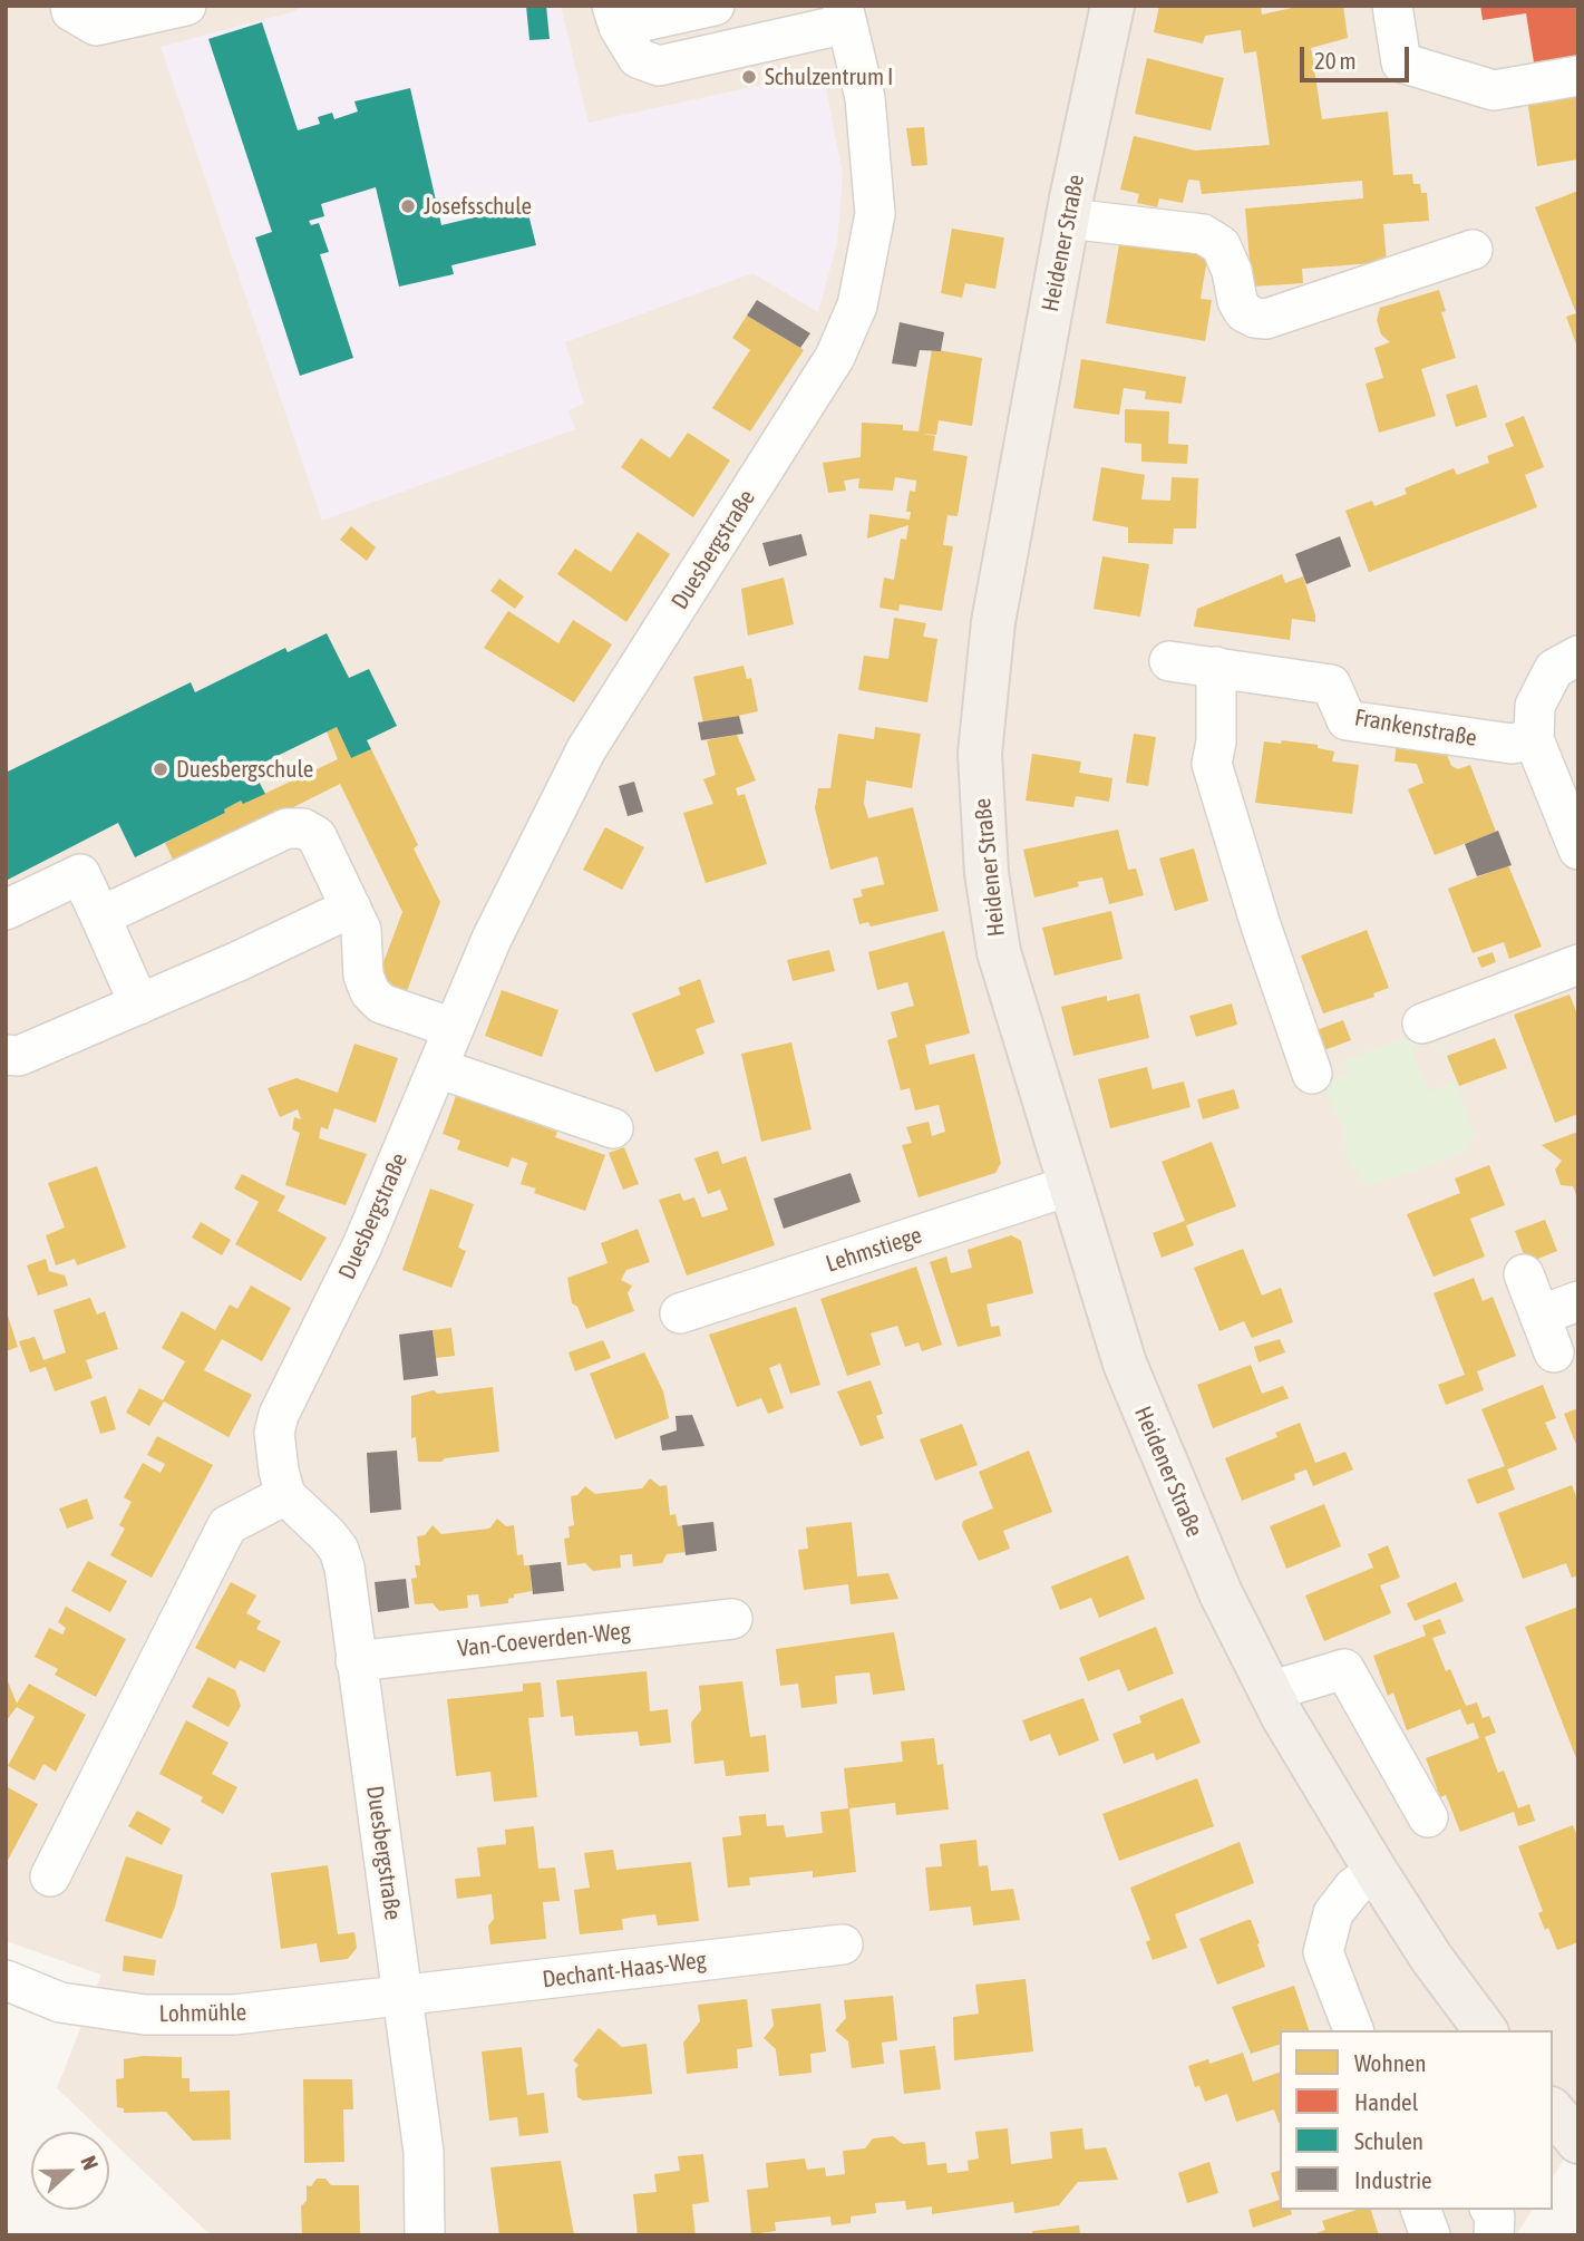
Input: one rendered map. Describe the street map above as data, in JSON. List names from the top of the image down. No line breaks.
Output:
{"streets":{"main road":["Heidener Straße"],"street":["Duesbergstraße","Frankenstraße","Lehmstiege","Van-Coeverden-Weg","Dechant-Haas-Weg","Lohmühle"]},"crossings":[["Heidener Straße","Lehmstiege"],["Duesbergstraße","Van-Coeverden-Weg"],["Duesbergstraße","Dechant-Haas-Weg"],["Duesbergstraße","Lohmühle"],["Dechant-Haas-Weg","Lohmühle"]],"places":["Schulzentrum I","Josefsschule","Duesbergschule"],"legend":["Wohnen","Handel","Schulen","Industrie"],"scale_bar":"20 m","north":"right"}
